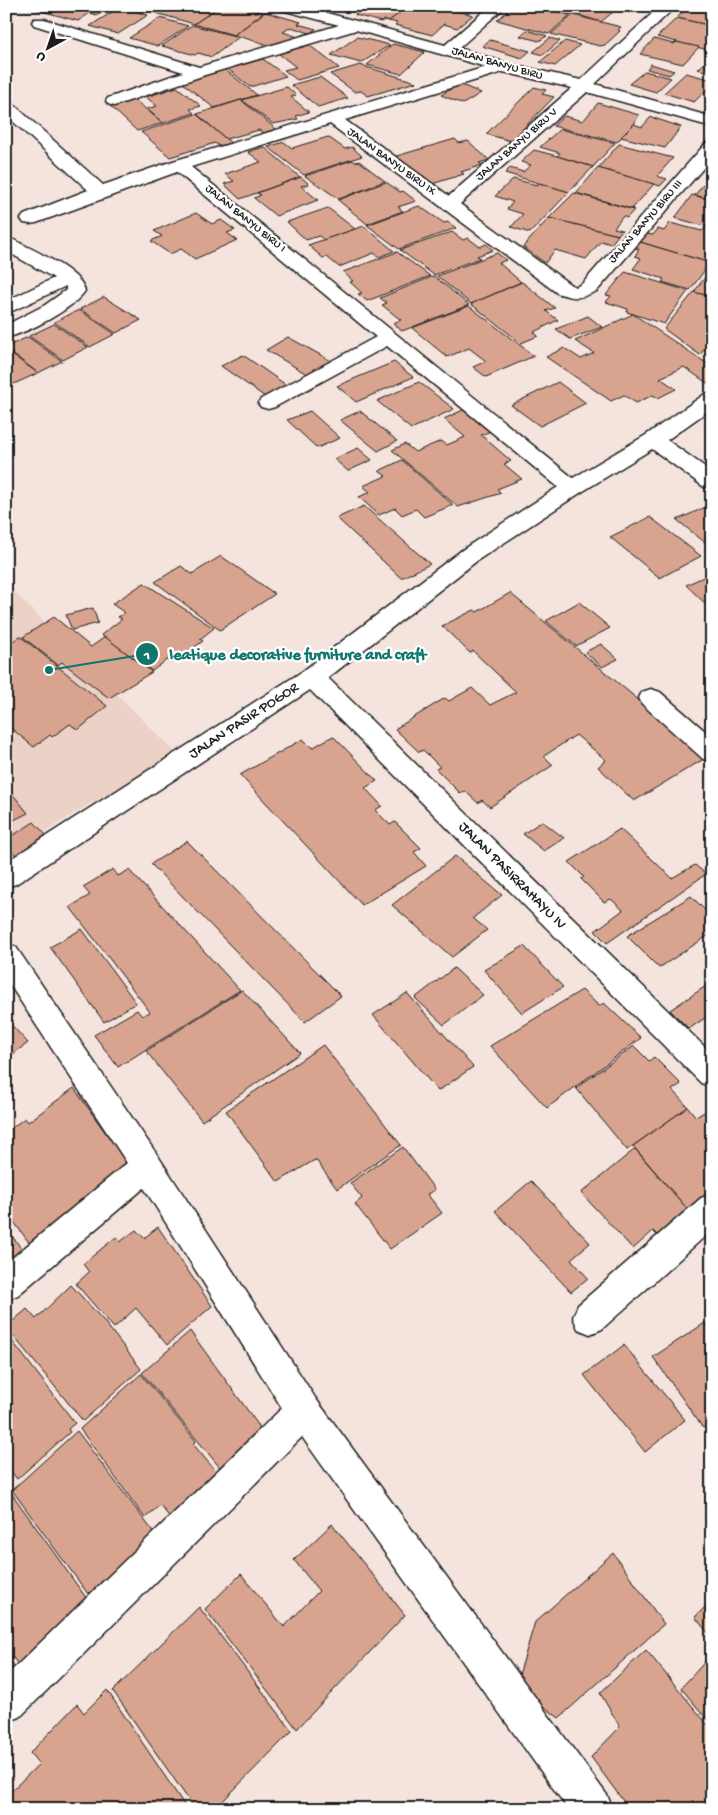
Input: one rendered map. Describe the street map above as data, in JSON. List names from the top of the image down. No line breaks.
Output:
{"streets":{"street":["JALAN BANYU BIRU","JALAN BANYU BIRU V","JALAN BANYU BIRU IX","JALAN BANYU BIRU I","JALAN BANYU BIRU III","JALAN PASIR POGOR","JALAN PASIRRAHAYU IV"]},"crossings":[["JALAN BANYU BIRU","JALAN BANYU BIRU V"],["JALAN BANYU BIRU V","JALAN BANYU BIRU IX"],["JALAN BANYU BIRU IX","JALAN BANYU BIRU III"],["JALAN BANYU BIRU I","JALAN PASIR POGOR"],["JALAN PASIR POGOR","JALAN PASIRRAHAYU IV"]],"places":["leatique decorative furniture and craft"],"north":"bottom left"}
